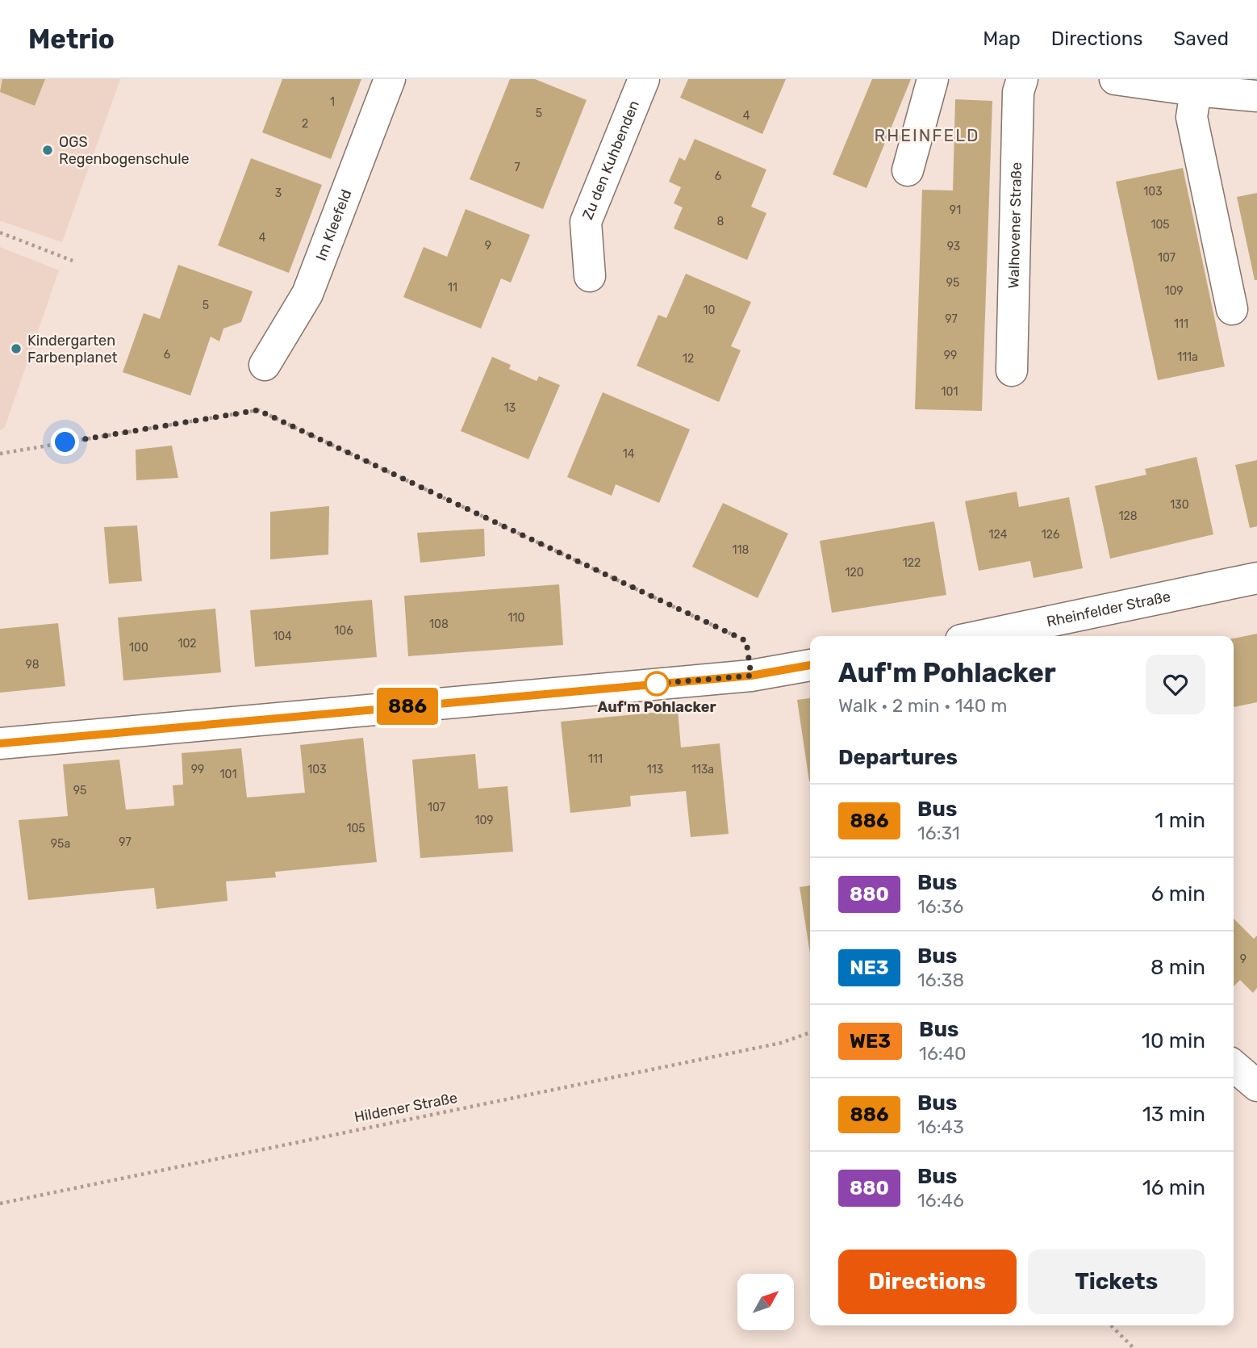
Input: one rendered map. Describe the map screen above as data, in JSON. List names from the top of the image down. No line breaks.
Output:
{"streets":{"street":["Zu den Kuhbenden","Walhovener Straße","Im Kleefeld","Rheinfelder Straße"],"path":["Hildener Straße"]},"districts":["RHEINFELD"],"places":["OGS Regenbogenschule","Kindergarten Farbenplanet","Auf'm Pohlacker"],"lines":["bus line 886"],"house_numbers":["1","5","4","2","7","6","103","3","91","8","105","4","9","93","107","95","11","109","5","10","97","111","6","99","111a","12","101","13","14","130","128","124","126","118","122","120","110","108","106","104","102","100","98","111","99","103","113","113a","101","95","107","109","105","97","95a","9"],"north":"top right","page":{"header":"Metrio","nav":["Map","Directions","Saved"],"on_map":"886","heading":[["Auf'm Pohlacker","Walk · 2 min · 140 m"],"Departures"],"list":[{"mark":"886","name":"Bus","note":"16:31","value":"1 min"},{"mark":"880","name":"Bus","note":"16:36","value":"6 min"},{"mark":"NE3","name":"Bus","note":"16:38","value":"8 min"},{"mark":"WE3","name":"Bus","note":"16:40","value":"10 min"},{"mark":"886","name":"Bus","note":"16:43","value":"13 min"},{"mark":"880","name":"Bus","note":"16:46","value":"16 min"}],"buttons":["Directions","Tickets"]}}
